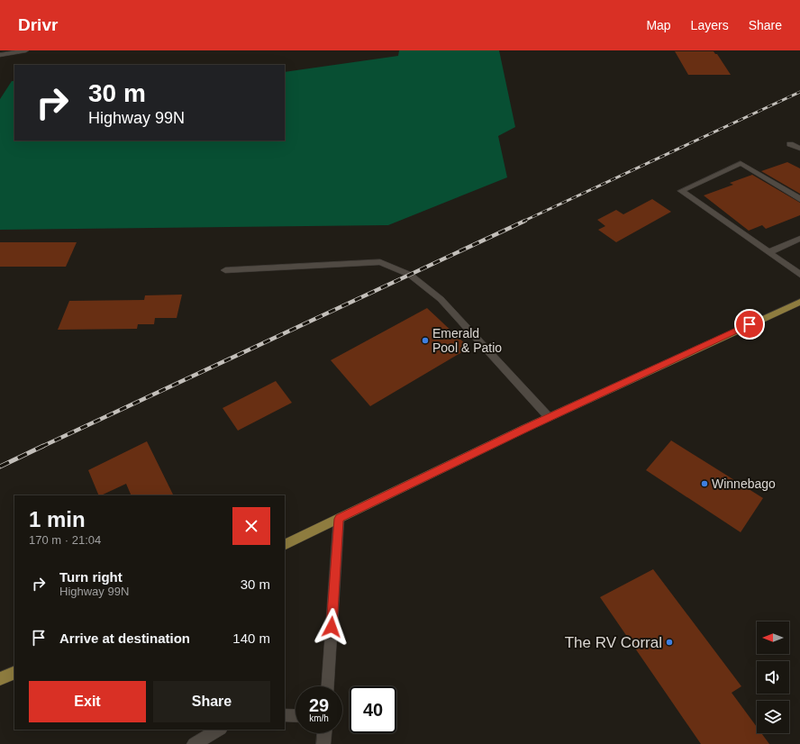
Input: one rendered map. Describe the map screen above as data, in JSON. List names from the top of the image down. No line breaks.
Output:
{"places":["Emerald Pool & Patio","Winnebago","The RV Corral"],"north":"left","page":{"header":"Drivr","nav":["Map","Layers","Share"],"turn":["30 m","Highway 99N"],"heading":["1 min","170 m · 21:04"],"list":[{"name":"Turn right","note":"Highway 99N","value":"30 m"},{"name":"Arrive at destination","value":"140 m"}],"buttons":["Exit","Share"],"speed":"29 km/h","limit":"40"}}
